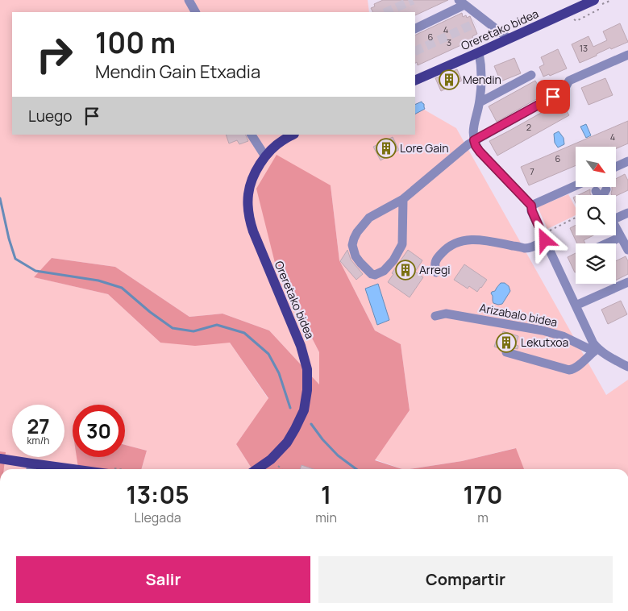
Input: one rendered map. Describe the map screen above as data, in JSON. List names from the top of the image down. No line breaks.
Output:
{"streets":{"main road":["Oreretako bidea"],"street":["Arizabalo bidea"]},"places":{"building":["Mendin","Lore Gain","Arregi","Lekutxoa"]},"house_numbers":["4","6","3","13","2","4","6","7"],"north":"bottom right","page":{"turn":["100 m","Mendin Gain Etxadia"],"then":"Luego","speed":"27 km/h","limit":"30","eta":["13:05","Llegada","1","min","170","m"],"buttons":["Salir","Compartir"]}}
